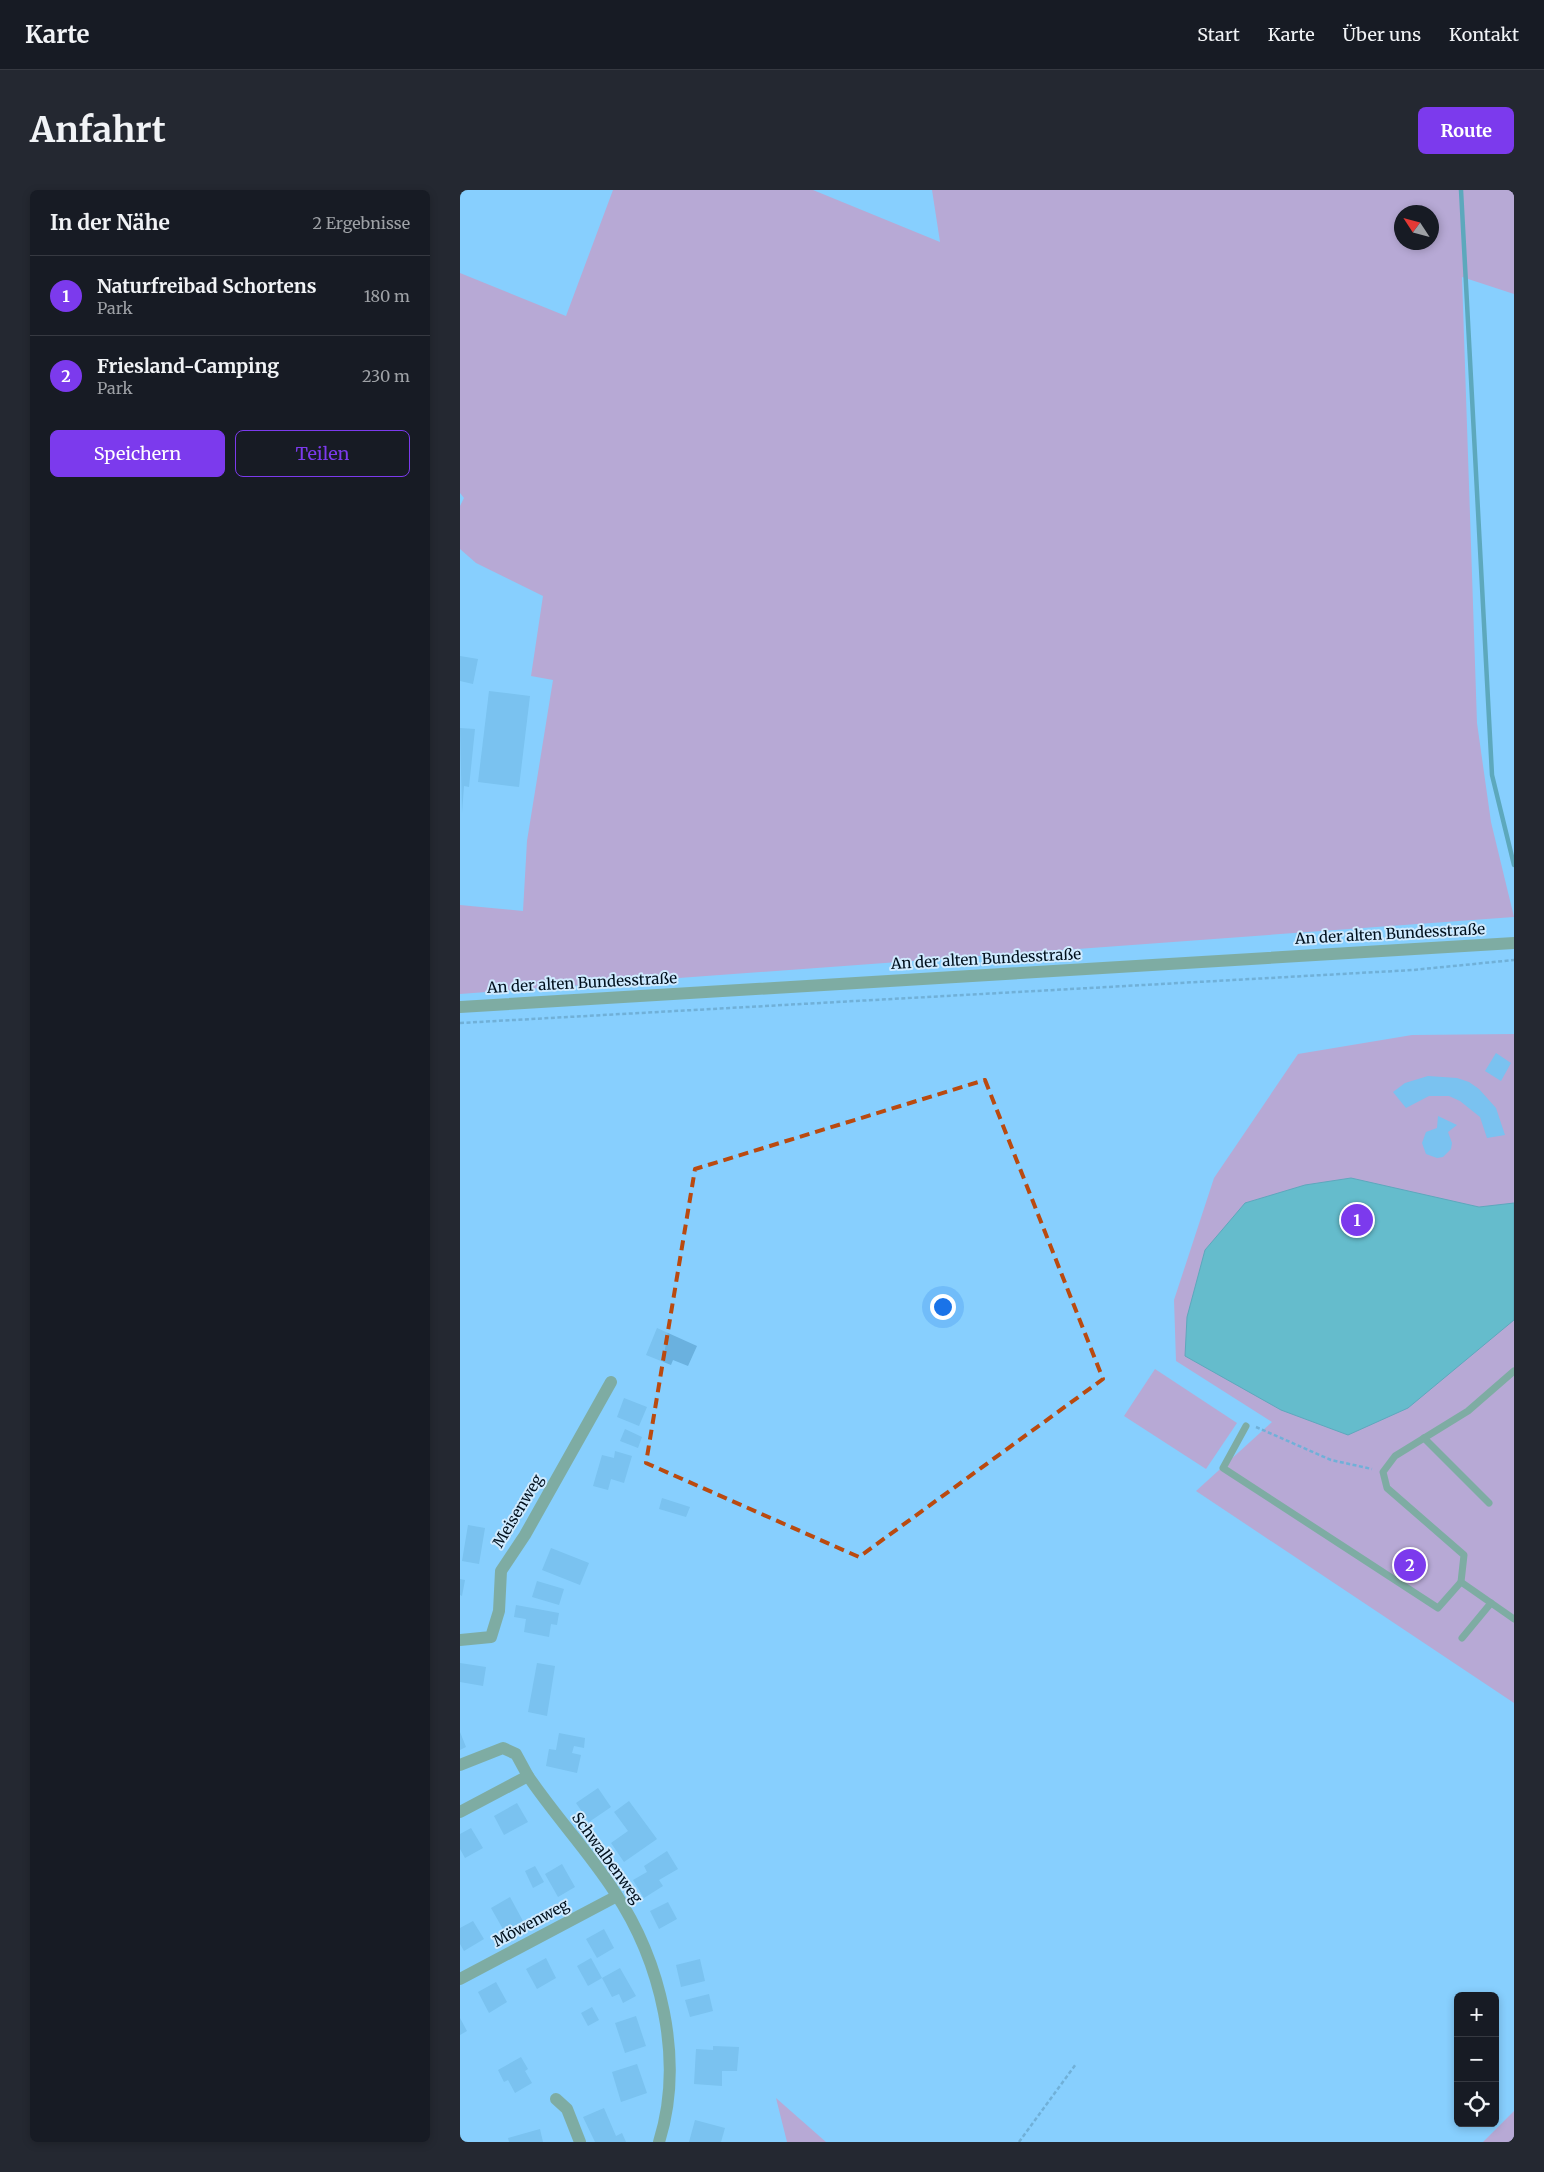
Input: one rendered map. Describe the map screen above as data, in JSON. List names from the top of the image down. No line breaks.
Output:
{"streets":{"street":["An der alten Bundesstraße","Meisenweg","Schwalbenweg","Möwenweg"]},"crossings":[["Schwalbenweg","Möwenweg"]],"north":"top left","page":{"header":"Karte","nav":["Start","Karte","Über uns","Kontakt"],"buttons":["Route",["Speichern","Teilen"]],"title":"Anfahrt","heading":["In der Nähe","2 Ergebnisse"],"list":[{"mark":"1","name":"Naturfreibad Schortens","note":"Park","value":"180 m"},{"mark":"2","name":"Friesland-Camping","note":"Park","value":"230 m"}],"pins":["1","2"],"map_buttons":["+","−"]}}
